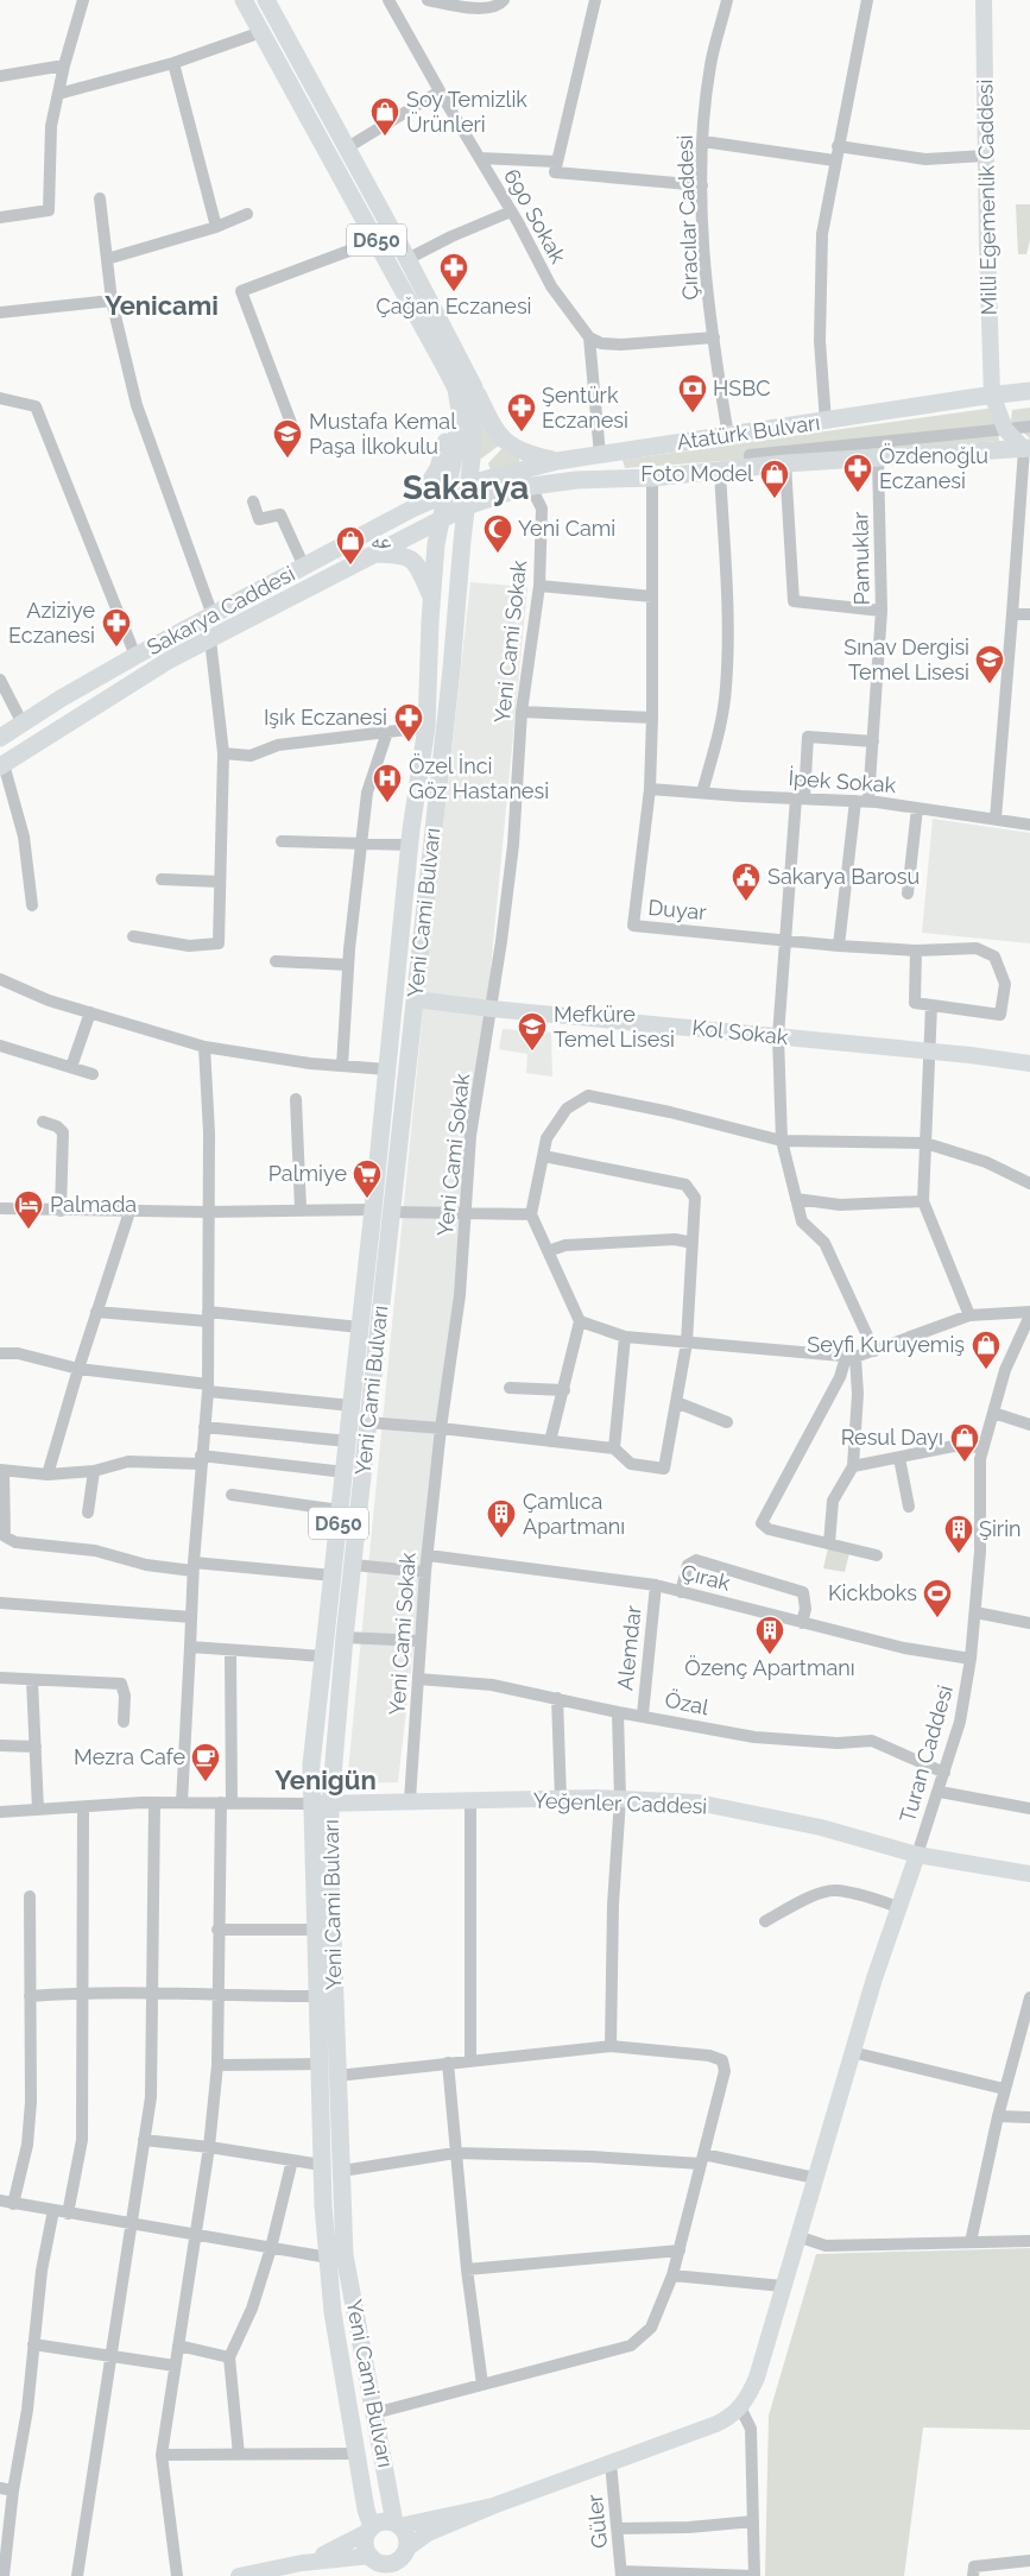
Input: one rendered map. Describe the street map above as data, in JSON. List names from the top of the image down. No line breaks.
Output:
{"streets":{"main road":["D650","Atatürk Bulvarı","Sakarya Caddesi","Yeni Cami Bulvarı"],"street":["Milli Egemenlik Caddesi","690 Sokak","Çıracılar Caddesi","Pamuklar","Yeni Cami Sokak","İpek Sokak","Duyar","Kol Sokak","Çırak","Alemdar","Özal","Turan Caddesi","Yeğenler Caddesi","Güler"]},"crossings":[["Milli Egemenlik Caddesi","Atatürk Bulvarı"],["Çıracılar Caddesi","Atatürk Bulvarı"],["D650","Atatürk Bulvarı"],["D650","Sakarya Caddesi"],["D650","Yeni Cami Bulvarı"],["Atatürk Bulvarı","Pamuklar"],["Atatürk Bulvarı","Sakarya Caddesi"],["Atatürk Bulvarı","Yeni Cami Sokak"],["Atatürk Bulvarı","Duyar"],["Atatürk Bulvarı","Yeni Cami Bulvarı"],["Pamuklar","İpek Sokak"],["Sakarya Caddesi","Yeni Cami Bulvarı"],["Yeni Cami Sokak","Kol Sokak"],["Yeni Cami Sokak","Çırak"],["Yeni Cami Sokak","Özal"],["Yeni Cami Sokak","Yeğenler Caddesi"],["İpek Sokak","Duyar"],["Yeni Cami Bulvarı","Kol Sokak"],["Yeni Cami Bulvarı","Yeğenler Caddesi"],["Çırak","Alemdar"],["Çırak","Turan Caddesi"],["Alemdar","Özal"],["Özal","Turan Caddesi"],["Turan Caddesi","Yeğenler Caddesi"]],"districts":["Yenicami","Sakarya","Yenigün"],"places":{"shop":["Soy Temizlik Ürünleri","Foto Model","عه","Seyfi Kuruyemiş","Resul Dayı"],"pharmacy":["Çağan Eczanesi","Şentürk Eczanesi","Özdenoğlu Eczanesi","Aziziye Eczanesi","Işık Eczanesi"],"bank":["HSBC"],"school or university":["Mustafa Kemal Paşa İlkokulu","Sınav Dergisi Temel Lisesi","Mefküre Temel Lisesi"],"mosque":["Yeni Cami"],"hospital":["Özel İnci Göz Hastanesi"],"public building":["Sakarya Barosu"],"supermarket":["Palmiye"],"hotel":["Palmada"],"building":["Çamlıca Apartmanı","Şirin","Özenç Apartmanı"],"sports":["Kickboks"],"cafe":["Mezra Cafe"]}}
